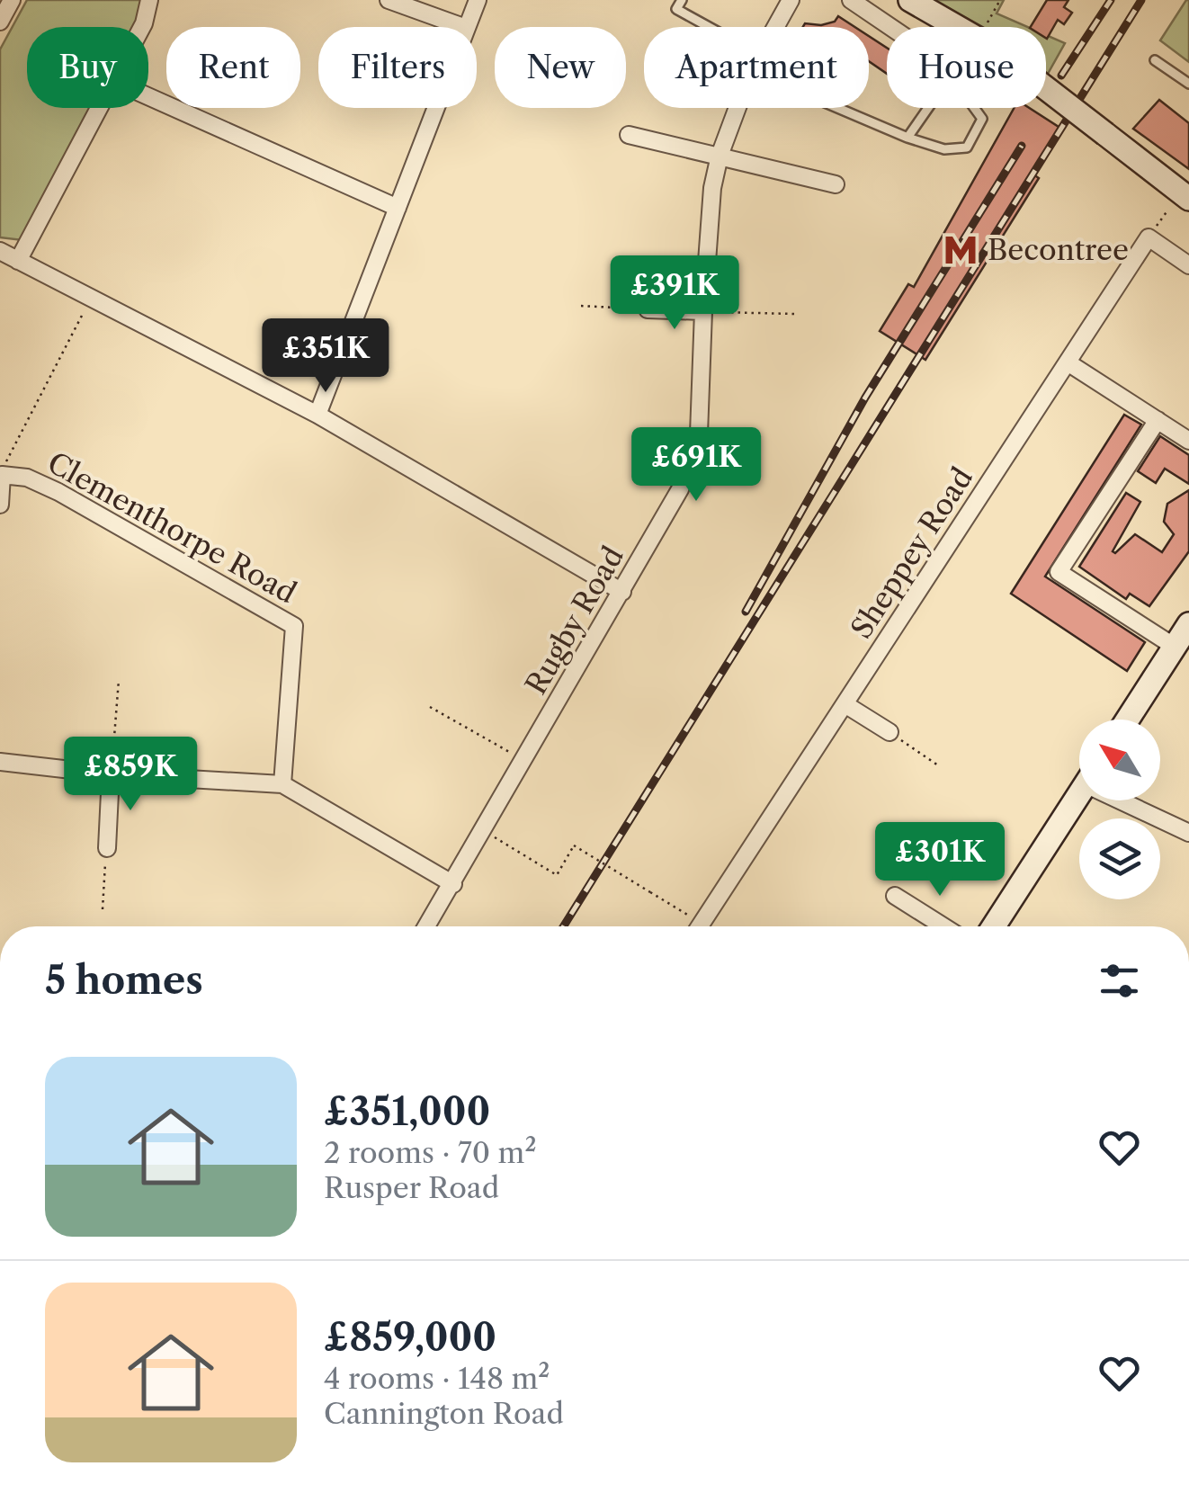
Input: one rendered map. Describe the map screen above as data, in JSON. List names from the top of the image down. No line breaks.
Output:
{"streets":{"street":["Clementhorpe Road","Sheppey Road","Rugby Road"]},"places":{"metro station":["Becontree"]},"north":"top left","page":{"chip":["Buy","Rent","Filters","New","Apartment","House"],"price":["£391K","£351K","£691K","£859K","£301K"],"heading":"5 homes","list":[{"name":"£351,000","note":"2 rooms · 70 m² · Rusper Road"},{"name":"£859,000","note":"4 rooms · 148 m² · Cannington Road"}]}}
